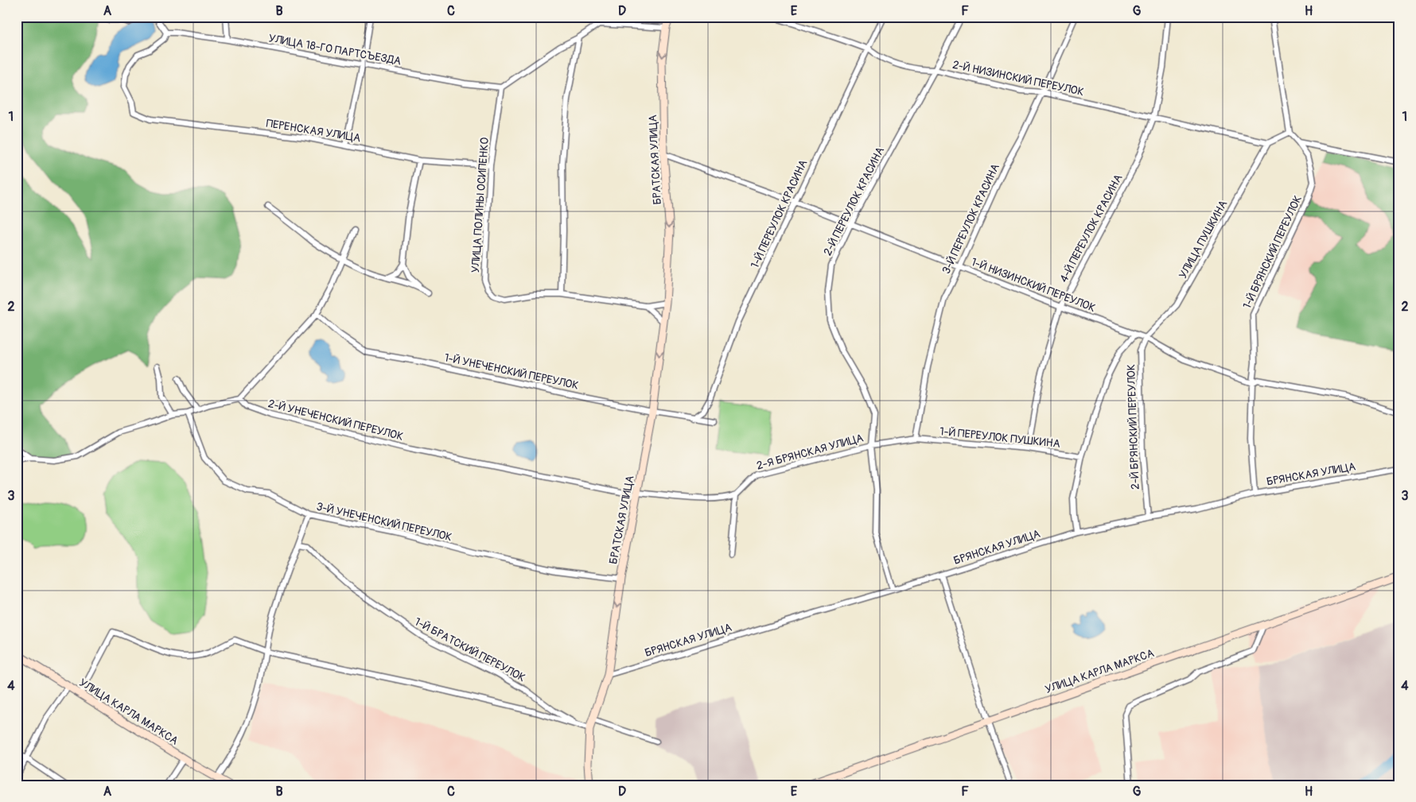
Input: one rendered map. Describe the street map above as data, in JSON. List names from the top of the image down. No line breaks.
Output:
{"streets":{"main road":["БРАТСКАЯ УЛИЦА","УЛИЦА КАРЛА МАРКСА"],"street":["УЛИЦА 18-ГО ПАРТСЪЕЗДА","2-Й НИЗИНСКИЙ ПЕРЕУЛОК","ПЕРЕНСКАЯ УЛИЦА","2-Й ПЕРЕУЛОК КРАСИНА","УЛИЦА ПОЛИНЫ ОСИПЕНКО","1-Й ПЕРЕУЛОК КРАСИНА","3-Й ПЕРЕУЛОК КРАСИНА","4-Й ПЕРЕУЛОК КРАСИНА","УЛИЦА ПУШКИНА","1-Й БРЯНСКИЙ ПЕРЕУЛОК","1-Й НИЗИНСКИЙ ПЕРЕУЛОК","1-Й УНЕЧЕНСКИЙ ПЕРЕУЛОК","2-Й УНЕЧЕНСКИЙ ПЕРЕУЛОК","2-Й БРЯНСКИЙ ПЕРЕУЛОК","1-Й ПЕРЕУЛОК ПУШКИНА","2-Я БРЯНСКАЯ УЛИЦА","БРЯНСКАЯ УЛИЦА","3-Й УНЕЧЕНСКИЙ ПЕРЕУЛОК","1-Й БРАТСКИЙ ПЕРЕУЛОК"]},"crossings":[["УЛИЦА 18-ГО ПАРТСЪЕЗДА","ПЕРЕНСКАЯ УЛИЦА"],["УЛИЦА 18-ГО ПАРТСЪЕЗДА","УЛИЦА ПОЛИНЫ ОСИПЕНКО"],["2-Й НИЗИНСКИЙ ПЕРЕУЛОК","2-Й ПЕРЕУЛОК КРАСИНА"],["2-Й НИЗИНСКИЙ ПЕРЕУЛОК","1-Й ПЕРЕУЛОК КРАСИНА"],["2-Й НИЗИНСКИЙ ПЕРЕУЛОК","3-Й ПЕРЕУЛОК КРАСИНА"],["2-Й НИЗИНСКИЙ ПЕРЕУЛОК","4-Й ПЕРЕУЛОК КРАСИНА"],["2-Й НИЗИНСКИЙ ПЕРЕУЛОК","УЛИЦА ПУШКИНА"],["ПЕРЕНСКАЯ УЛИЦА","УЛИЦА ПОЛИНЫ ОСИПЕНКО"],["БРАТСКАЯ УЛИЦА","1-Й НИЗИНСКИЙ ПЕРЕУЛОК"],["БРАТСКАЯ УЛИЦА","1-Й УНЕЧЕНСКИЙ ПЕРЕУЛОК"],["БРАТСКАЯ УЛИЦА","2-Й УНЕЧЕНСКИЙ ПЕРЕУЛОК"],["БРАТСКАЯ УЛИЦА","БРЯНСКАЯ УЛИЦА"],["БРАТСКАЯ УЛИЦА","3-Й УНЕЧЕНСКИЙ ПЕРЕУЛОК"],["БРАТСКАЯ УЛИЦА","1-Й БРАТСКИЙ ПЕРЕУЛОК"],["2-Й ПЕРЕУЛОК КРАСИНА","1-Й НИЗИНСКИЙ ПЕРЕУЛОК"],["2-Й ПЕРЕУЛОК КРАСИНА","1-Й ПЕРЕУЛОК ПУШКИНА"],["2-Й ПЕРЕУЛОК КРАСИНА","2-Я БРЯНСКАЯ УЛИЦА"],["2-Й ПЕРЕУЛОК КРАСИНА","БРЯНСКАЯ УЛИЦА"],["1-Й ПЕРЕУЛОК КРАСИНА","1-Й НИЗИНСКИЙ ПЕРЕУЛОК"],["1-Й ПЕРЕУЛОК КРАСИНА","1-Й УНЕЧЕНСКИЙ ПЕРЕУЛОК"],["3-Й ПЕРЕУЛОК КРАСИНА","1-Й НИЗИНСКИЙ ПЕРЕУЛОК"],["3-Й ПЕРЕУЛОК КРАСИНА","1-Й ПЕРЕУЛОК ПУШКИНА"],["4-Й ПЕРЕУЛОК КРАСИНА","1-Й НИЗИНСКИЙ ПЕРЕУЛОК"],["4-Й ПЕРЕУЛОК КРАСИНА","1-Й ПЕРЕУЛОК ПУШКИНА"],["УЛИЦА ПУШКИНА","1-Й НИЗИНСКИЙ ПЕРЕУЛОК"],["УЛИЦА ПУШКИНА","2-Й БРЯНСКИЙ ПЕРЕУЛОК"],["1-Й БРЯНСКИЙ ПЕРЕУЛОК","1-Й НИЗИНСКИЙ ПЕРЕУЛОК"],["1-Й БРЯНСКИЙ ПЕРЕУЛОК","БРЯНСКАЯ УЛИЦА"],["1-Й НИЗИНСКИЙ ПЕРЕУЛОК","2-Й БРЯНСКИЙ ПЕРЕУЛОК"],["2-Й БРЯНСКИЙ ПЕРЕУЛОК","БРЯНСКАЯ УЛИЦА"],["1-Й ПЕРЕУЛОК ПУШКИНА","2-Я БРЯНСКАЯ УЛИЦА"],["1-Й БРАТСКИЙ ПЕРЕУЛОК","УЛИЦА КАРЛА МАРКСА"]],"one_way":["БРАТСКАЯ УЛИЦА"],"grid":{"columns":["A","B","C","D","E","F","G","H"],"rows":["1","2","3","4"]}}
